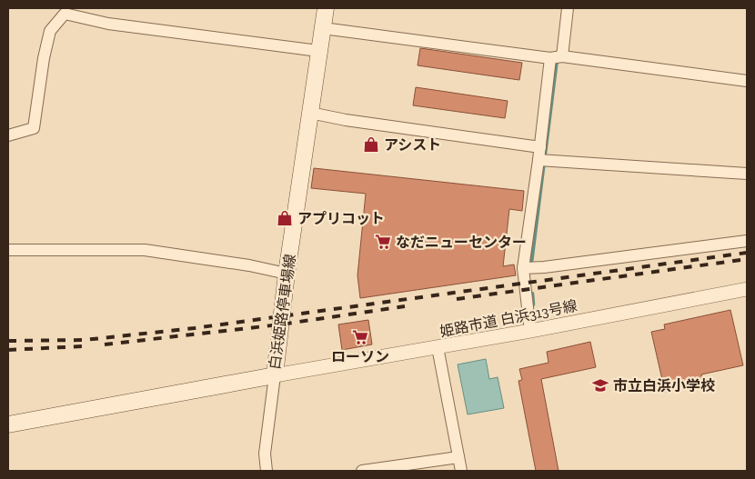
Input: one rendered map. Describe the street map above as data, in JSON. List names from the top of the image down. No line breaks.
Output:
{"streets":{"main road":["白浜姫路停車場線"],"street":["姫路市道 白浜313号線"]},"crossings":[["白浜姫路停車場線","姫路市道 白浜313号線"]],"places":{"shop":["アシスト","アプリコット"],"supermarket":["なだニューセンター","ローソン"],"school or university":["市立白浜小学校"]}}
